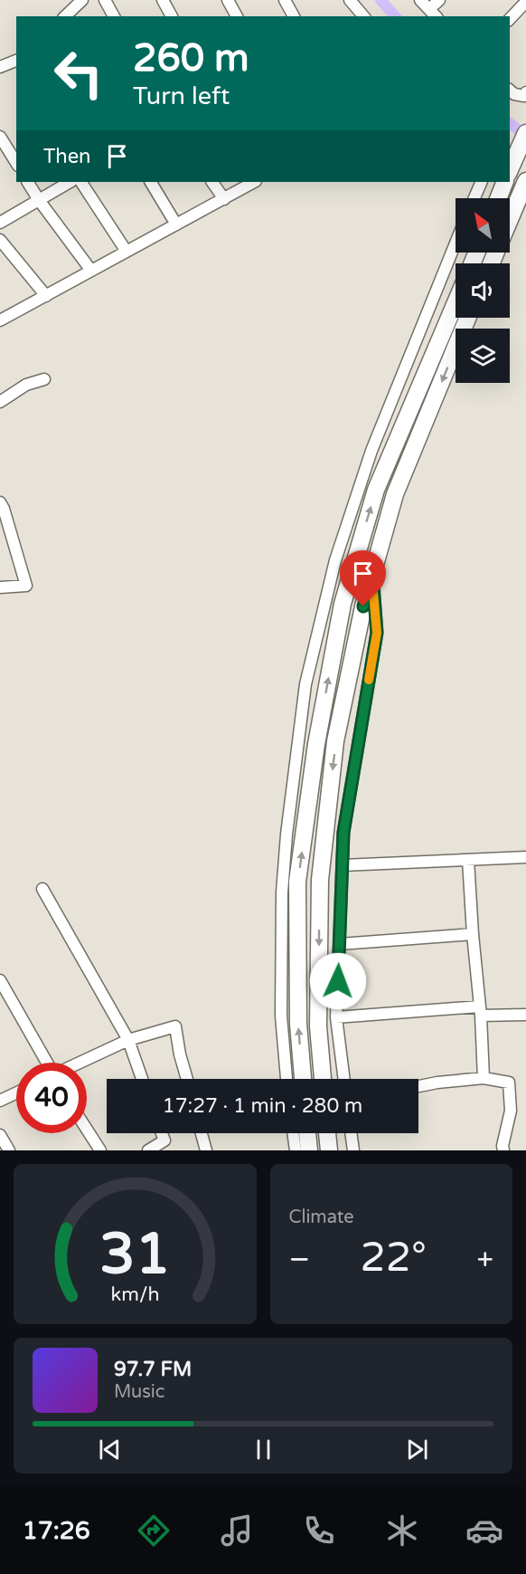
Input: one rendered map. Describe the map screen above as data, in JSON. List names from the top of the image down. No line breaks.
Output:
{"north":"top left","page":{"turn":["260 m","Turn left"],"then":"Then","limit":"40","trip":"17:27 · 1 min · 280 m","tile":"Climate","heat":["−","22°","+"],"song":["97.7 FM","Music"],"tabs":"17:26","gauge":["31","km/h"]}}
